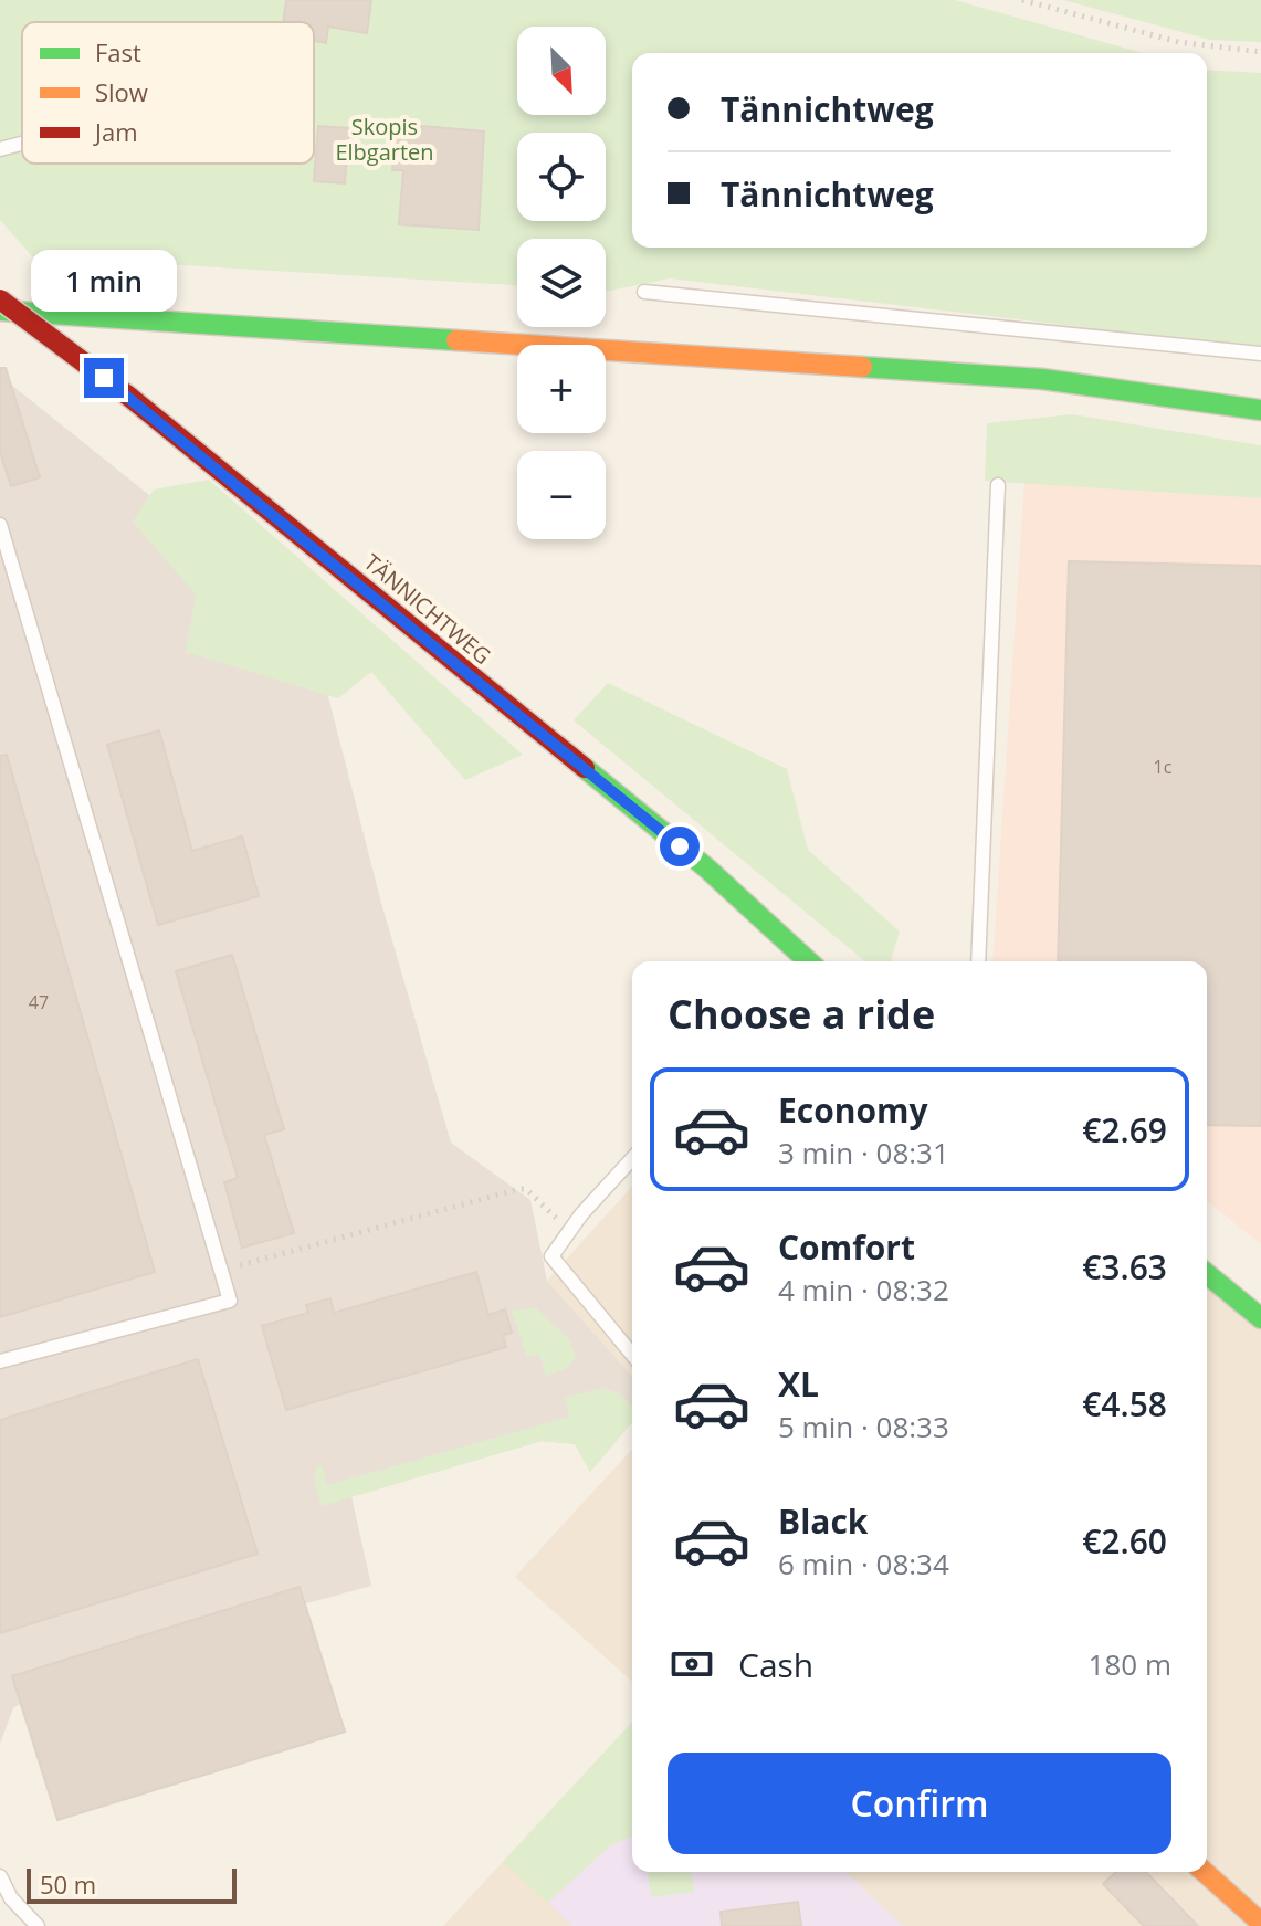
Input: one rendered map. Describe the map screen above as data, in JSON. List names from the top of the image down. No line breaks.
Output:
{"streets":{"main road":["TÄNNICHTWEG"]},"parks":["Skopis Elbgarten"],"house_numbers":["1c","47"],"legend":["Fast","Slow","Jam"],"scale_bar":"50 m","north":"bottom right","page":{"map_buttons":["+","−"],"banner":["Tännichtweg","Tännichtweg"],"bubble":"1 min","heading":"Choose a ride","list":[{"name":"Economy","note":"3 min · 08:31","value":"€2.69"},{"name":"Comfort","note":"4 min · 08:32","value":"€3.63"},{"name":"XL","note":"5 min · 08:33","value":"€4.58"},{"name":"Black","note":"6 min · 08:34","value":"€2.60"}],"pay":["Cash","180 m"],"buttons":"Confirm","scale":"50 m"}}
